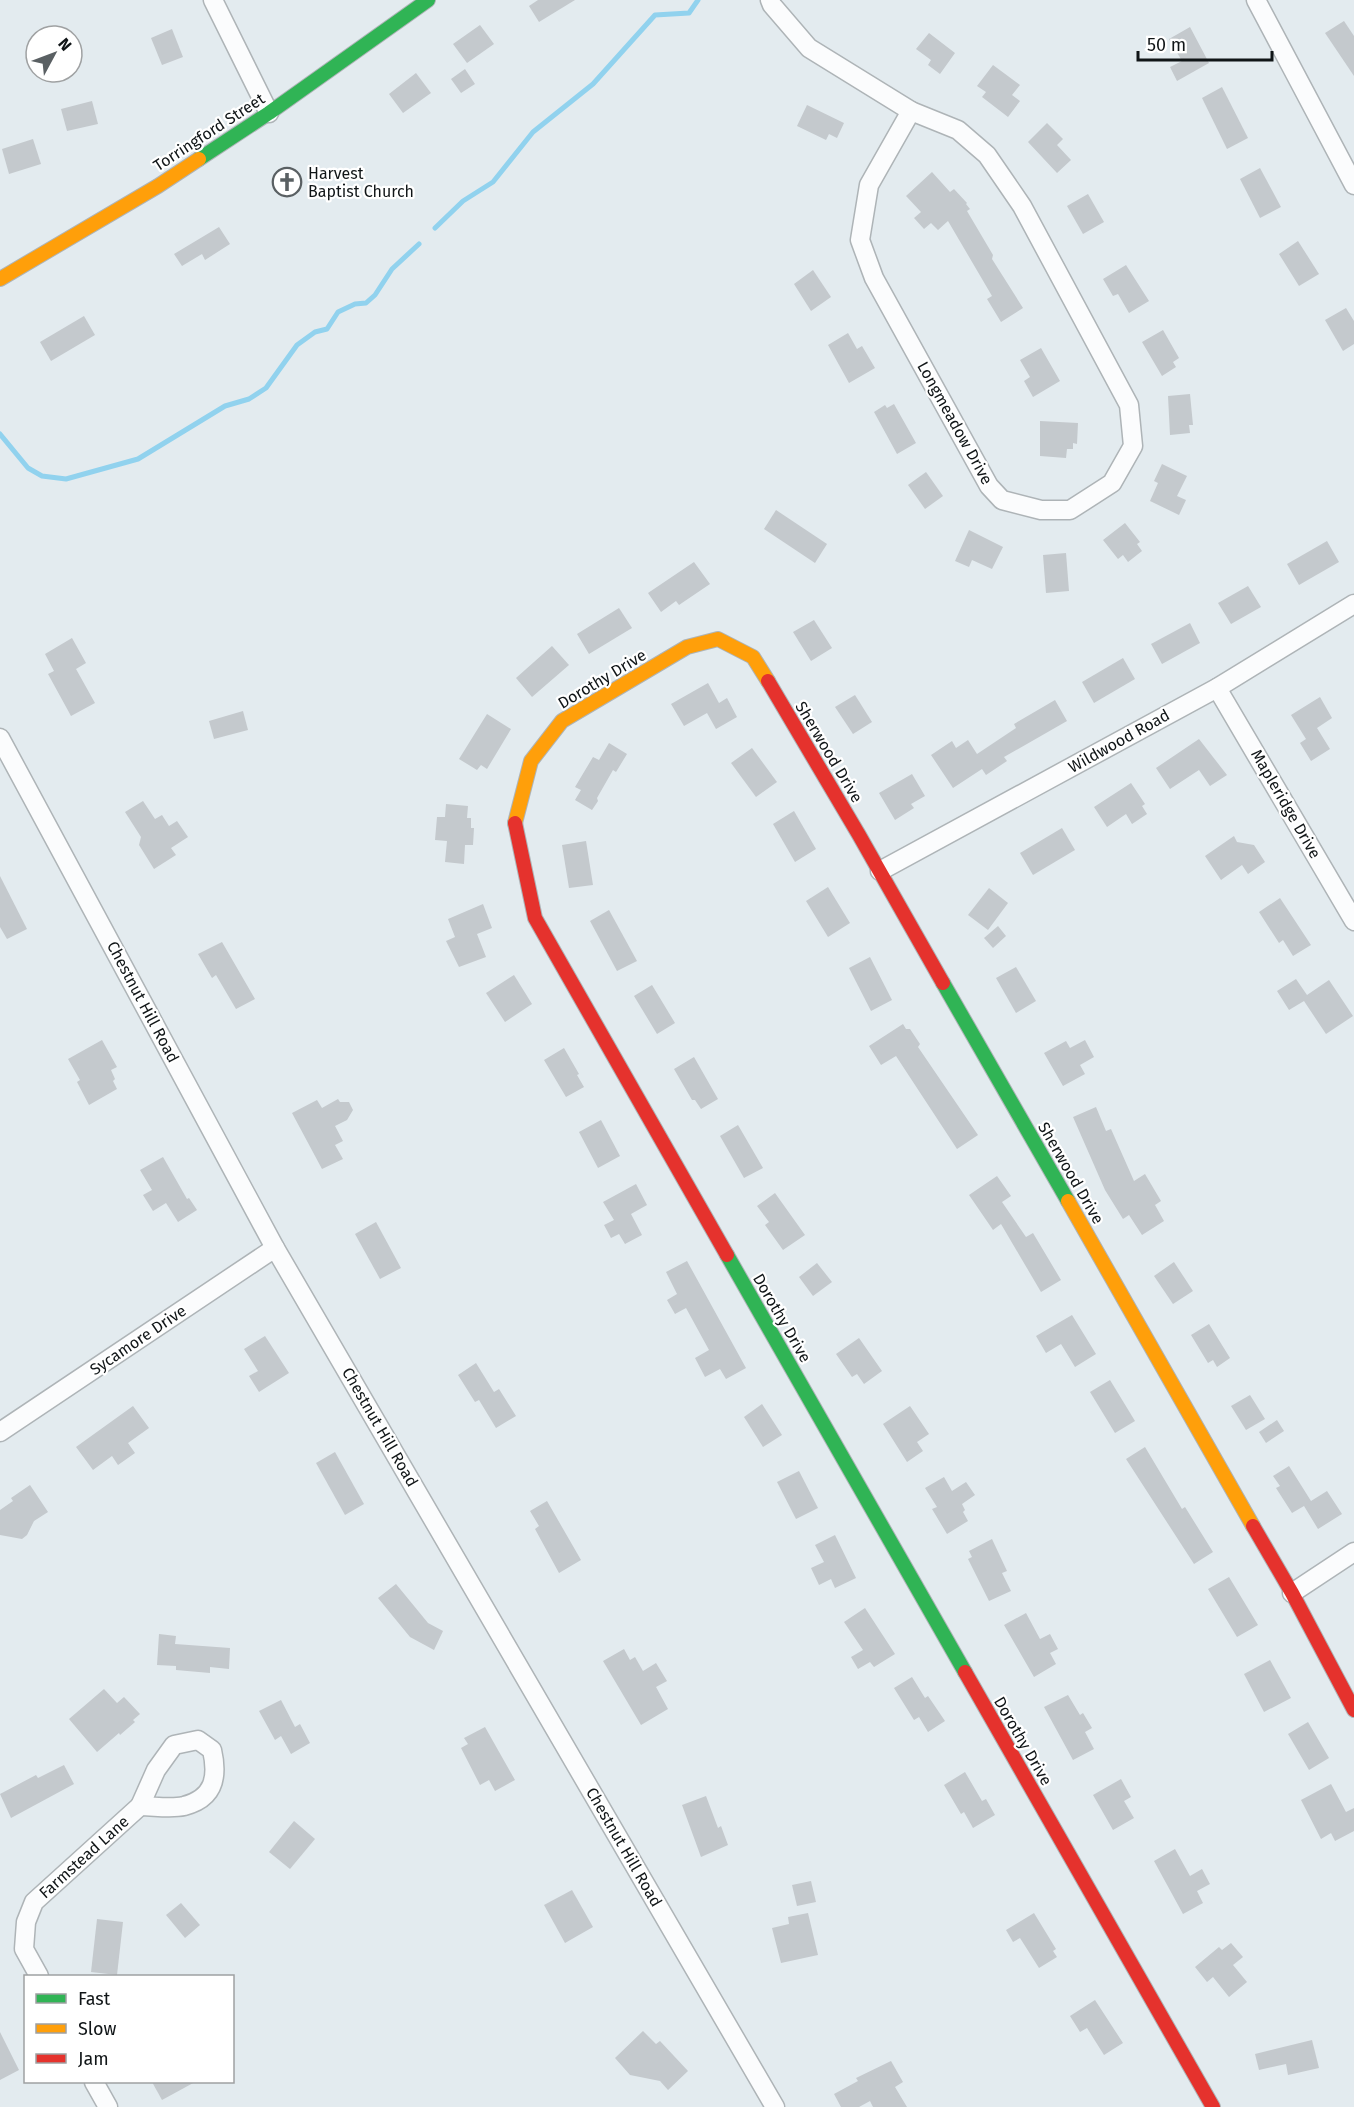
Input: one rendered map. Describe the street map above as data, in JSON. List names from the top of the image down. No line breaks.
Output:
{"streets":{"street":["Torringford Street","Longmeadow Drive","Dorothy Drive","Wildwood Road","Sherwood Drive","Mapleridge Drive","Chestnut Hill Road","Sycamore Drive","Farmstead Lane"]},"crossings":[["Dorothy Drive","Sherwood Drive"],["Wildwood Road","Sherwood Drive"],["Wildwood Road","Mapleridge Drive"],["Chestnut Hill Road","Sycamore Drive"]],"places":{"church":["Harvest Baptist Church"]},"legend":["Fast","Slow","Jam"],"scale_bar":"50 m","north":"top right"}
